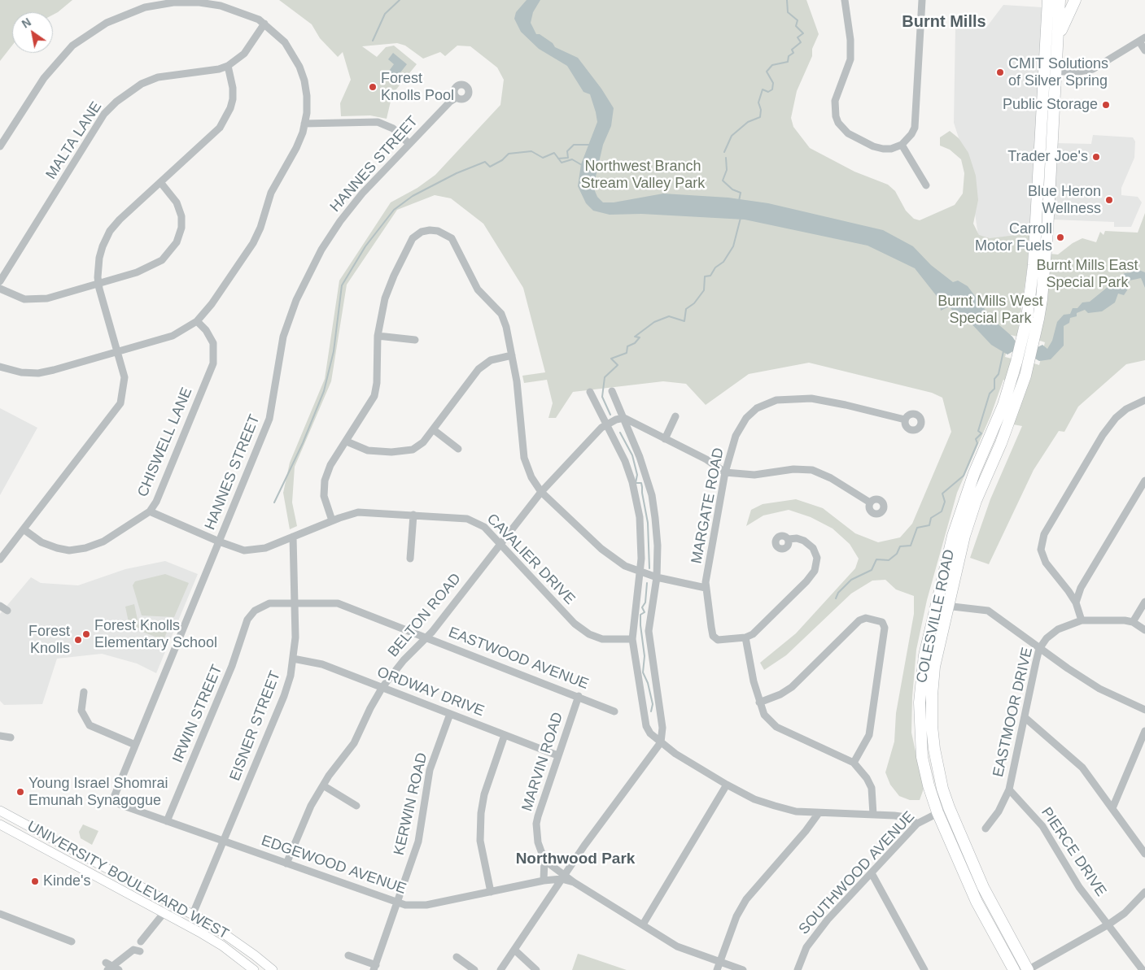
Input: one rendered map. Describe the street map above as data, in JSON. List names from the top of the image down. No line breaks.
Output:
{"streets":{"highway":["COLESVILLE ROAD"],"main road":["UNIVERSITY BOULEVARD WEST"],"street":["MALTA LANE","HANNES STREET","CHISWELL LANE","MARGATE ROAD","CAVALIER DRIVE","BELTON ROAD","EASTWOOD AVENUE","ORDWAY DRIVE","EASTMOOR DRIVE","IRWIN STREET","EISNER STREET","MARVIN ROAD","KERWIN ROAD","PIERCE DRIVE","EDGEWOOD AVENUE","SOUTHWOOD AVENUE"]},"crossings":[["HANNES STREET","CAVALIER DRIVE"],["HANNES STREET","EDGEWOOD AVENUE"],["CHISWELL LANE","CAVALIER DRIVE"],["CAVALIER DRIVE","BELTON ROAD"],["CAVALIER DRIVE","EISNER STREET"],["BELTON ROAD","EASTWOOD AVENUE"],["BELTON ROAD","ORDWAY DRIVE"],["BELTON ROAD","EDGEWOOD AVENUE"],["COLESVILLE ROAD","SOUTHWOOD AVENUE"],["EASTWOOD AVENUE","IRWIN STREET"],["EASTWOOD AVENUE","EISNER STREET"],["EASTWOOD AVENUE","MARVIN ROAD"],["ORDWAY DRIVE","EISNER STREET"],["ORDWAY DRIVE","MARVIN ROAD"],["ORDWAY DRIVE","KERWIN ROAD"],["EASTMOOR DRIVE","PIERCE DRIVE"],["IRWIN STREET","EISNER STREET"],["IRWIN STREET","EDGEWOOD AVENUE"],["EISNER STREET","EDGEWOOD AVENUE"],["EISNER STREET","UNIVERSITY BOULEVARD WEST"],["MARVIN ROAD","EDGEWOOD AVENUE"],["KERWIN ROAD","EDGEWOOD AVENUE"]],"districts":["Burnt Mills","Northwood Park"],"parks":["Northwest Branch Stream Valley Park","Burnt Mills East Special Park","Burnt Mills West Special Park"],"places":["CMIT Solutions of Silver Spring","Forest Knolls Pool","Public Storage","Trader Joe's","Blue Heron Wellness","Carroll Motor Fuels","Forest Knolls Elementary School","Forest Knolls","Young Israel Shomrai Emunah Synagogue","Kinde's"],"north":"top left"}
